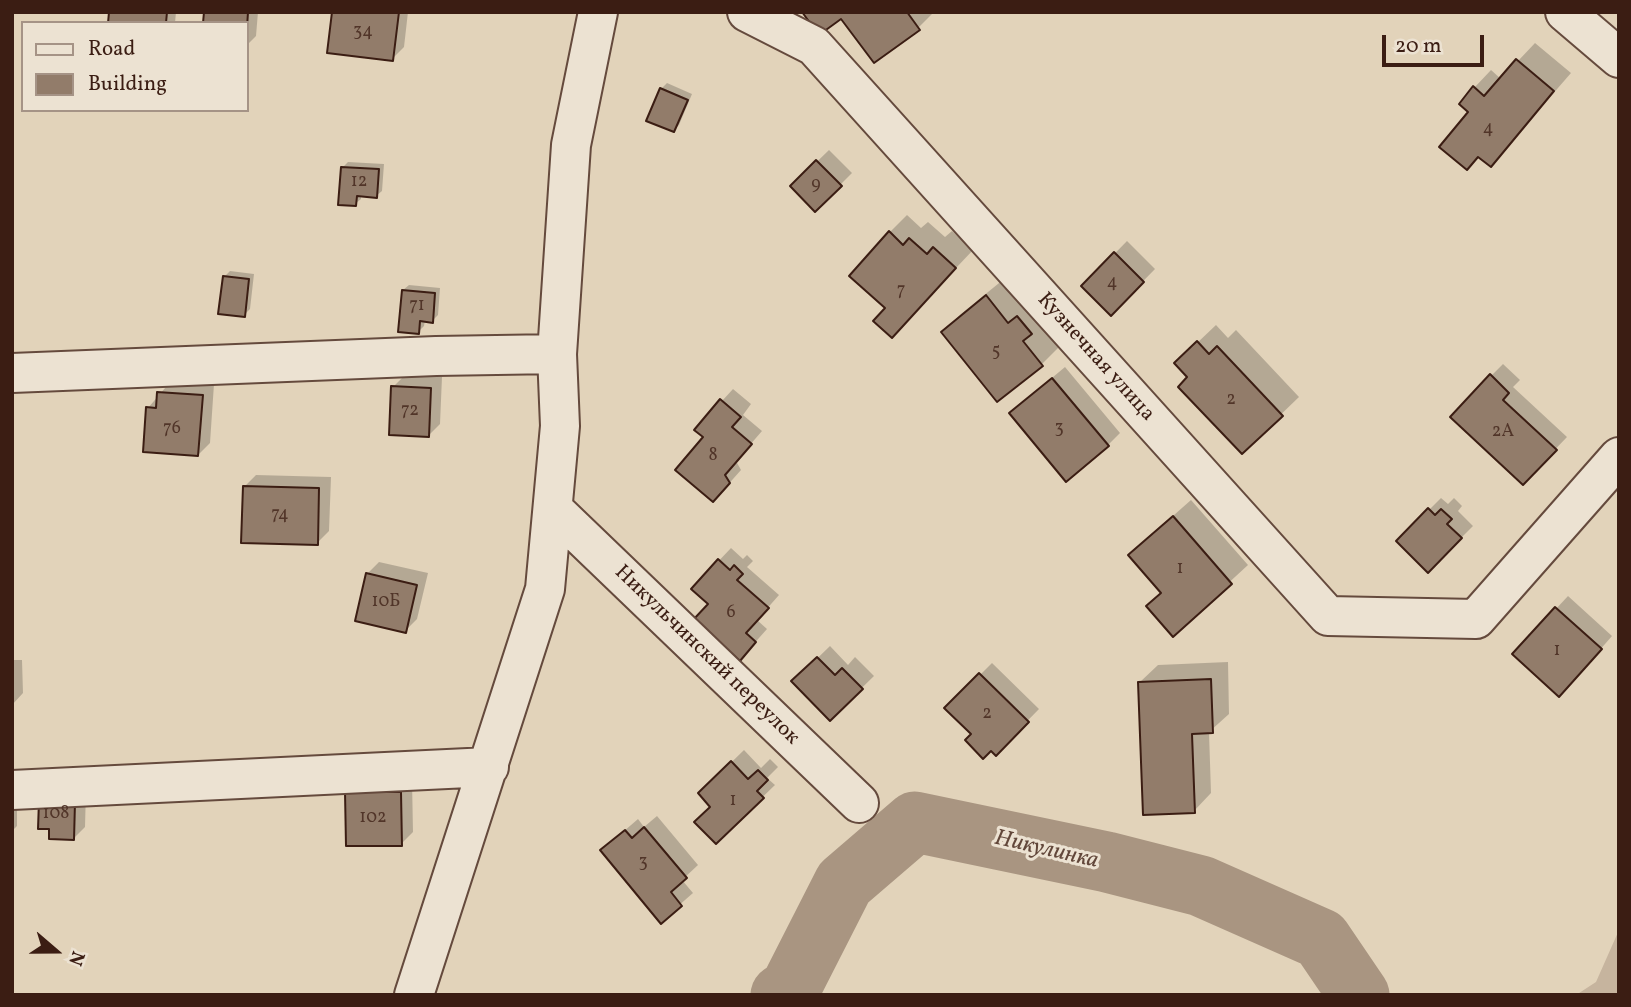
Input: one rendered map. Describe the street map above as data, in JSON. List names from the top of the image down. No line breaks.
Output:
{"streets":{"street":["Кузнечная улица","Никульчинский переулок"]},"water":["Никулинка"],"house_numbers":["34","4","12","9","4","7","71","5","2","72","76","3","2А","8","74","1","10Б","6","1","2","1","108","102","3"],"legend":["Road","Building"],"scale_bar":"20 m","north":"right"}
